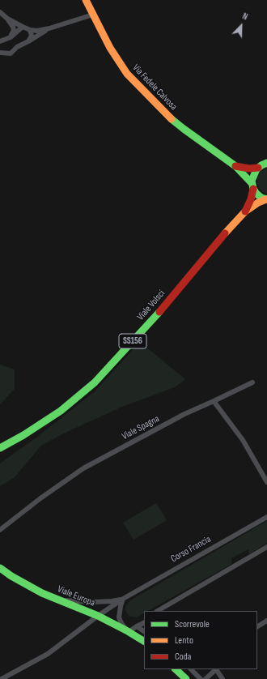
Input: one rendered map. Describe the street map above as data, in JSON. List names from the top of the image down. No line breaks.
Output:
{"streets":{"street":["Via Fedele Calvosa","Viale Volsci","SS156","Viale Spagna","Corso Francia","Viale Europa"]},"crossings":[["Via Fedele Calvosa","Viale Volsci"],["Via Fedele Calvosa","SS156"],["Viale Volsci","SS156"],["Corso Francia","Viale Europa"]],"legend":["Scorrevole","Lento","Coda"],"north":"top right"}
